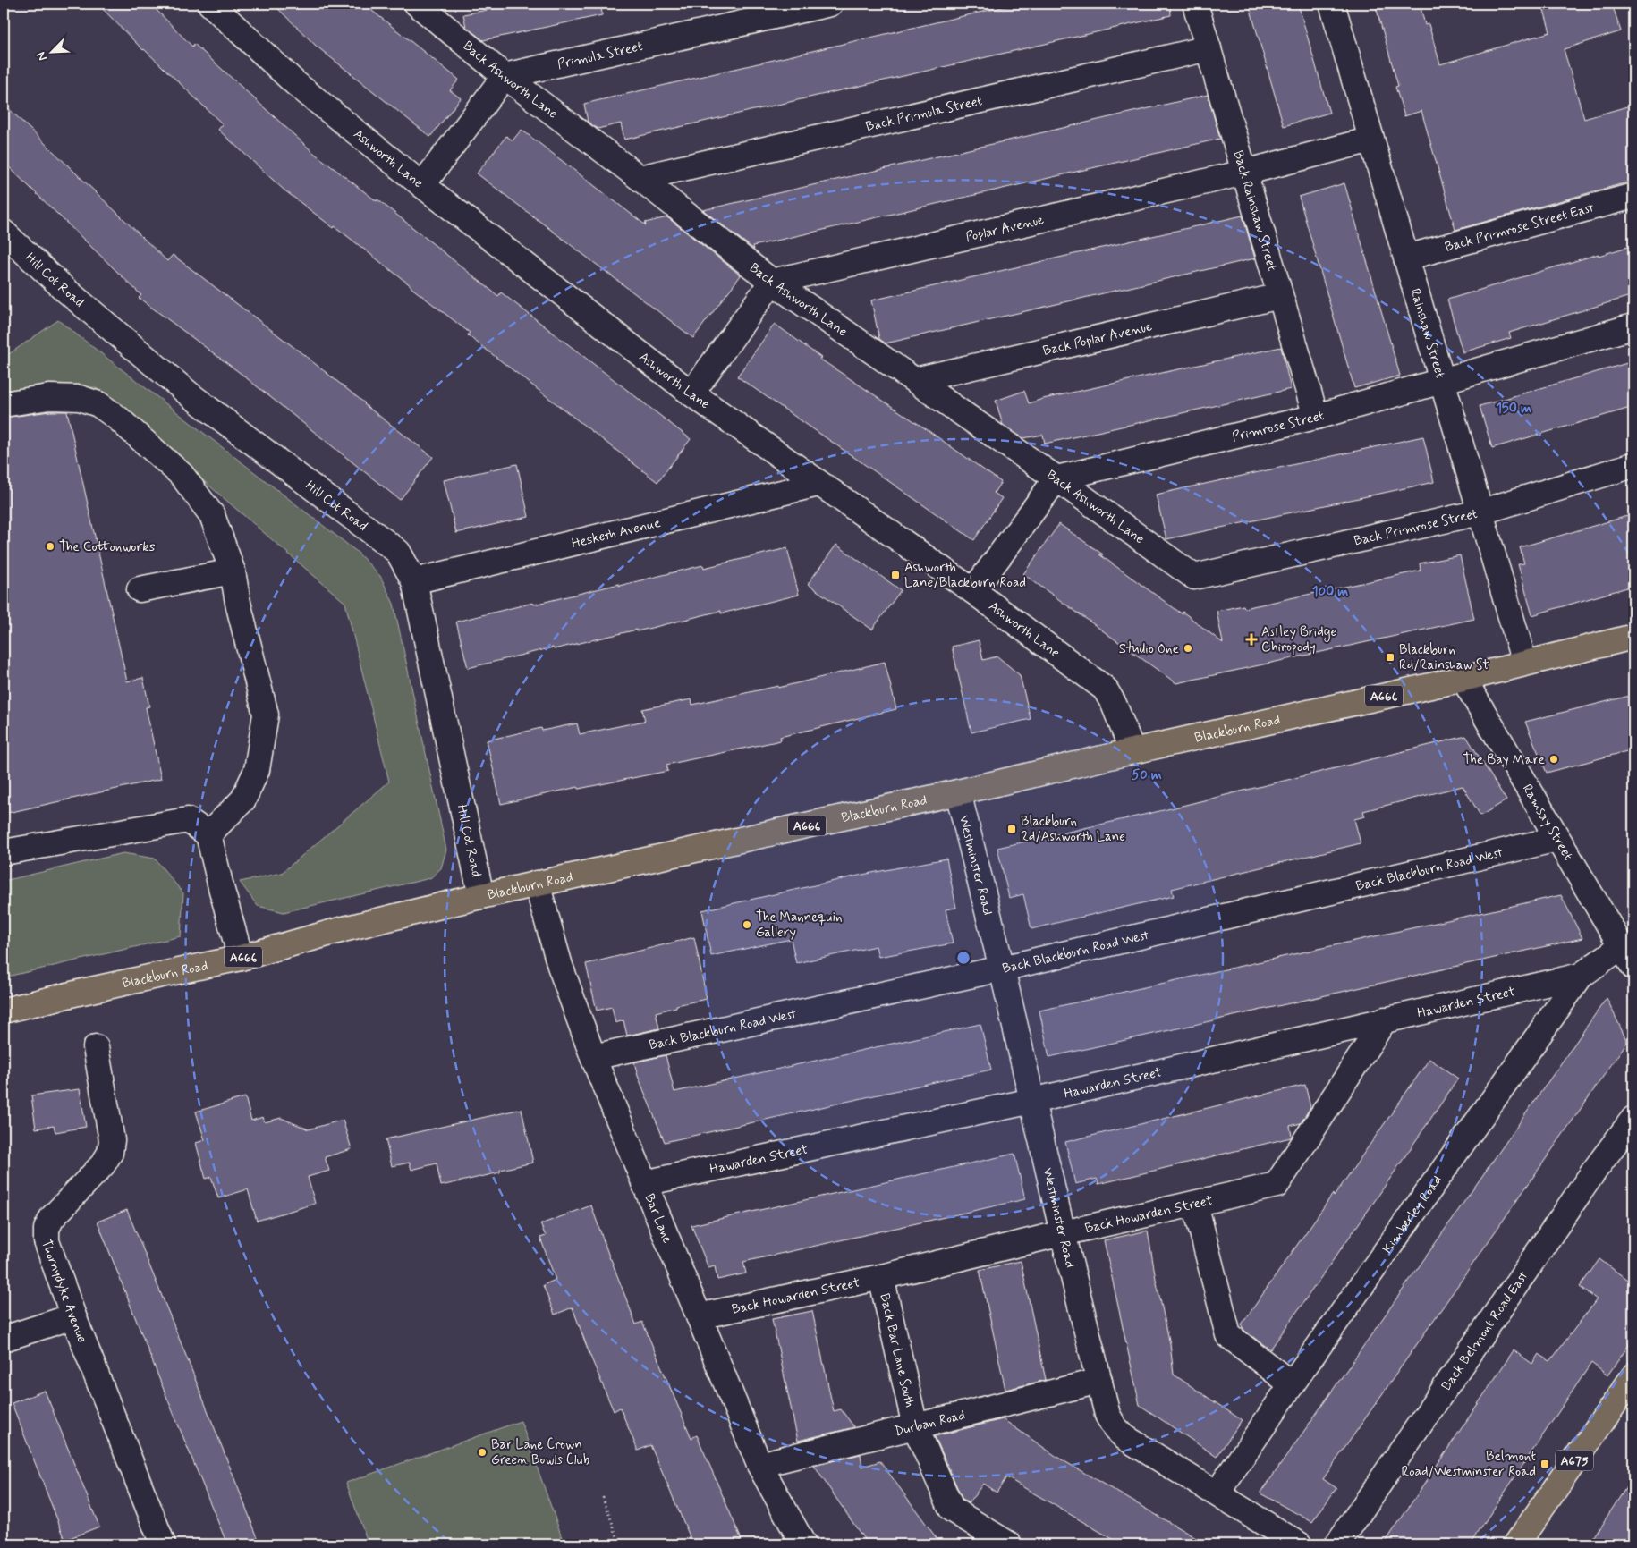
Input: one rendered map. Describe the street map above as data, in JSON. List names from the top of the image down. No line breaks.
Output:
{"streets":{"main road":["A666","Blackburn Road","A675"],"street":["Primula Street","Back Ashworth Lane","Back Primula Street","Ashworth Lane","Back Rainshaw Street","Back Primrose Street East","Poplar Avenue","Hill Cot Road","Rainshaw Street","Back Poplar Avenue","Primrose Street","Back Primrose Street","Hesketh Avenue","Ramsay Street","Westminster Road","Back Blackburn Road West","Hawarden Street","Kimberley Road","Back Howarden Street","Bar Lane","Thornydyke Avenue","Back Belmont Road East","Back Bar Lane South","Durban Road"]},"crossings":[["Primula Street","Back Ashworth Lane"],["Back Ashworth Lane","Back Primula Street"],["Back Ashworth Lane","Poplar Avenue"],["Back Ashworth Lane","Back Poplar Avenue"],["Back Ashworth Lane","Primrose Street"],["Back Ashworth Lane","Back Primrose Street"],["Back Primula Street","Back Rainshaw Street"],["Ashworth Lane","Hesketh Avenue"],["Ashworth Lane","Blackburn Road"],["Back Rainshaw Street","Poplar Avenue"],["Back Rainshaw Street","Back Poplar Avenue"],["Back Rainshaw Street","Primrose Street"],["Back Primrose Street East","Rainshaw Street"],["Poplar Avenue","Rainshaw Street"],["Hill Cot Road","Hesketh Avenue"],["Hill Cot Road","Blackburn Road"],["Rainshaw Street","Primrose Street"],["Rainshaw Street","Back Primrose Street"],["Rainshaw Street","Blackburn Road"],["Blackburn Road","Ramsay Street"],["Blackburn Road","Westminster Road"],["Blackburn Road","Bar Lane"],["Ramsay Street","Back Blackburn Road West"],["Ramsay Street","Kimberley Road"],["Westminster Road","Back Blackburn Road West"],["Westminster Road","Hawarden Street"],["Westminster Road","Kimberley Road"],["Westminster Road","Back Howarden Street"],["Westminster Road","Durban Road"],["Back Blackburn Road West","Bar Lane"],["Hawarden Street","Kimberley Road"],["Hawarden Street","Back Howarden Street"],["Hawarden Street","Bar Lane"],["Back Howarden Street","Bar Lane"],["Back Howarden Street","Back Bar Lane South"],["Bar Lane","Durban Road"],["Back Bar Lane South","Durban Road"]],"places":{"other":["The Cottonworks","Studio One","The Bay Mare","The Mannequin Gallery","Bar Lane Crown Green Bowls Club"],"transit":["Ashworth Lane/Blackburn Road","Blackburn Rd/Rainshaw St","Blackburn Rd/Ashworth Lane","Belmont Road/Westminster Road"],"health":["Astley Bridge Chiropody"]},"north":"bottom left","rings":["150 m","100 m","50 m"]}
